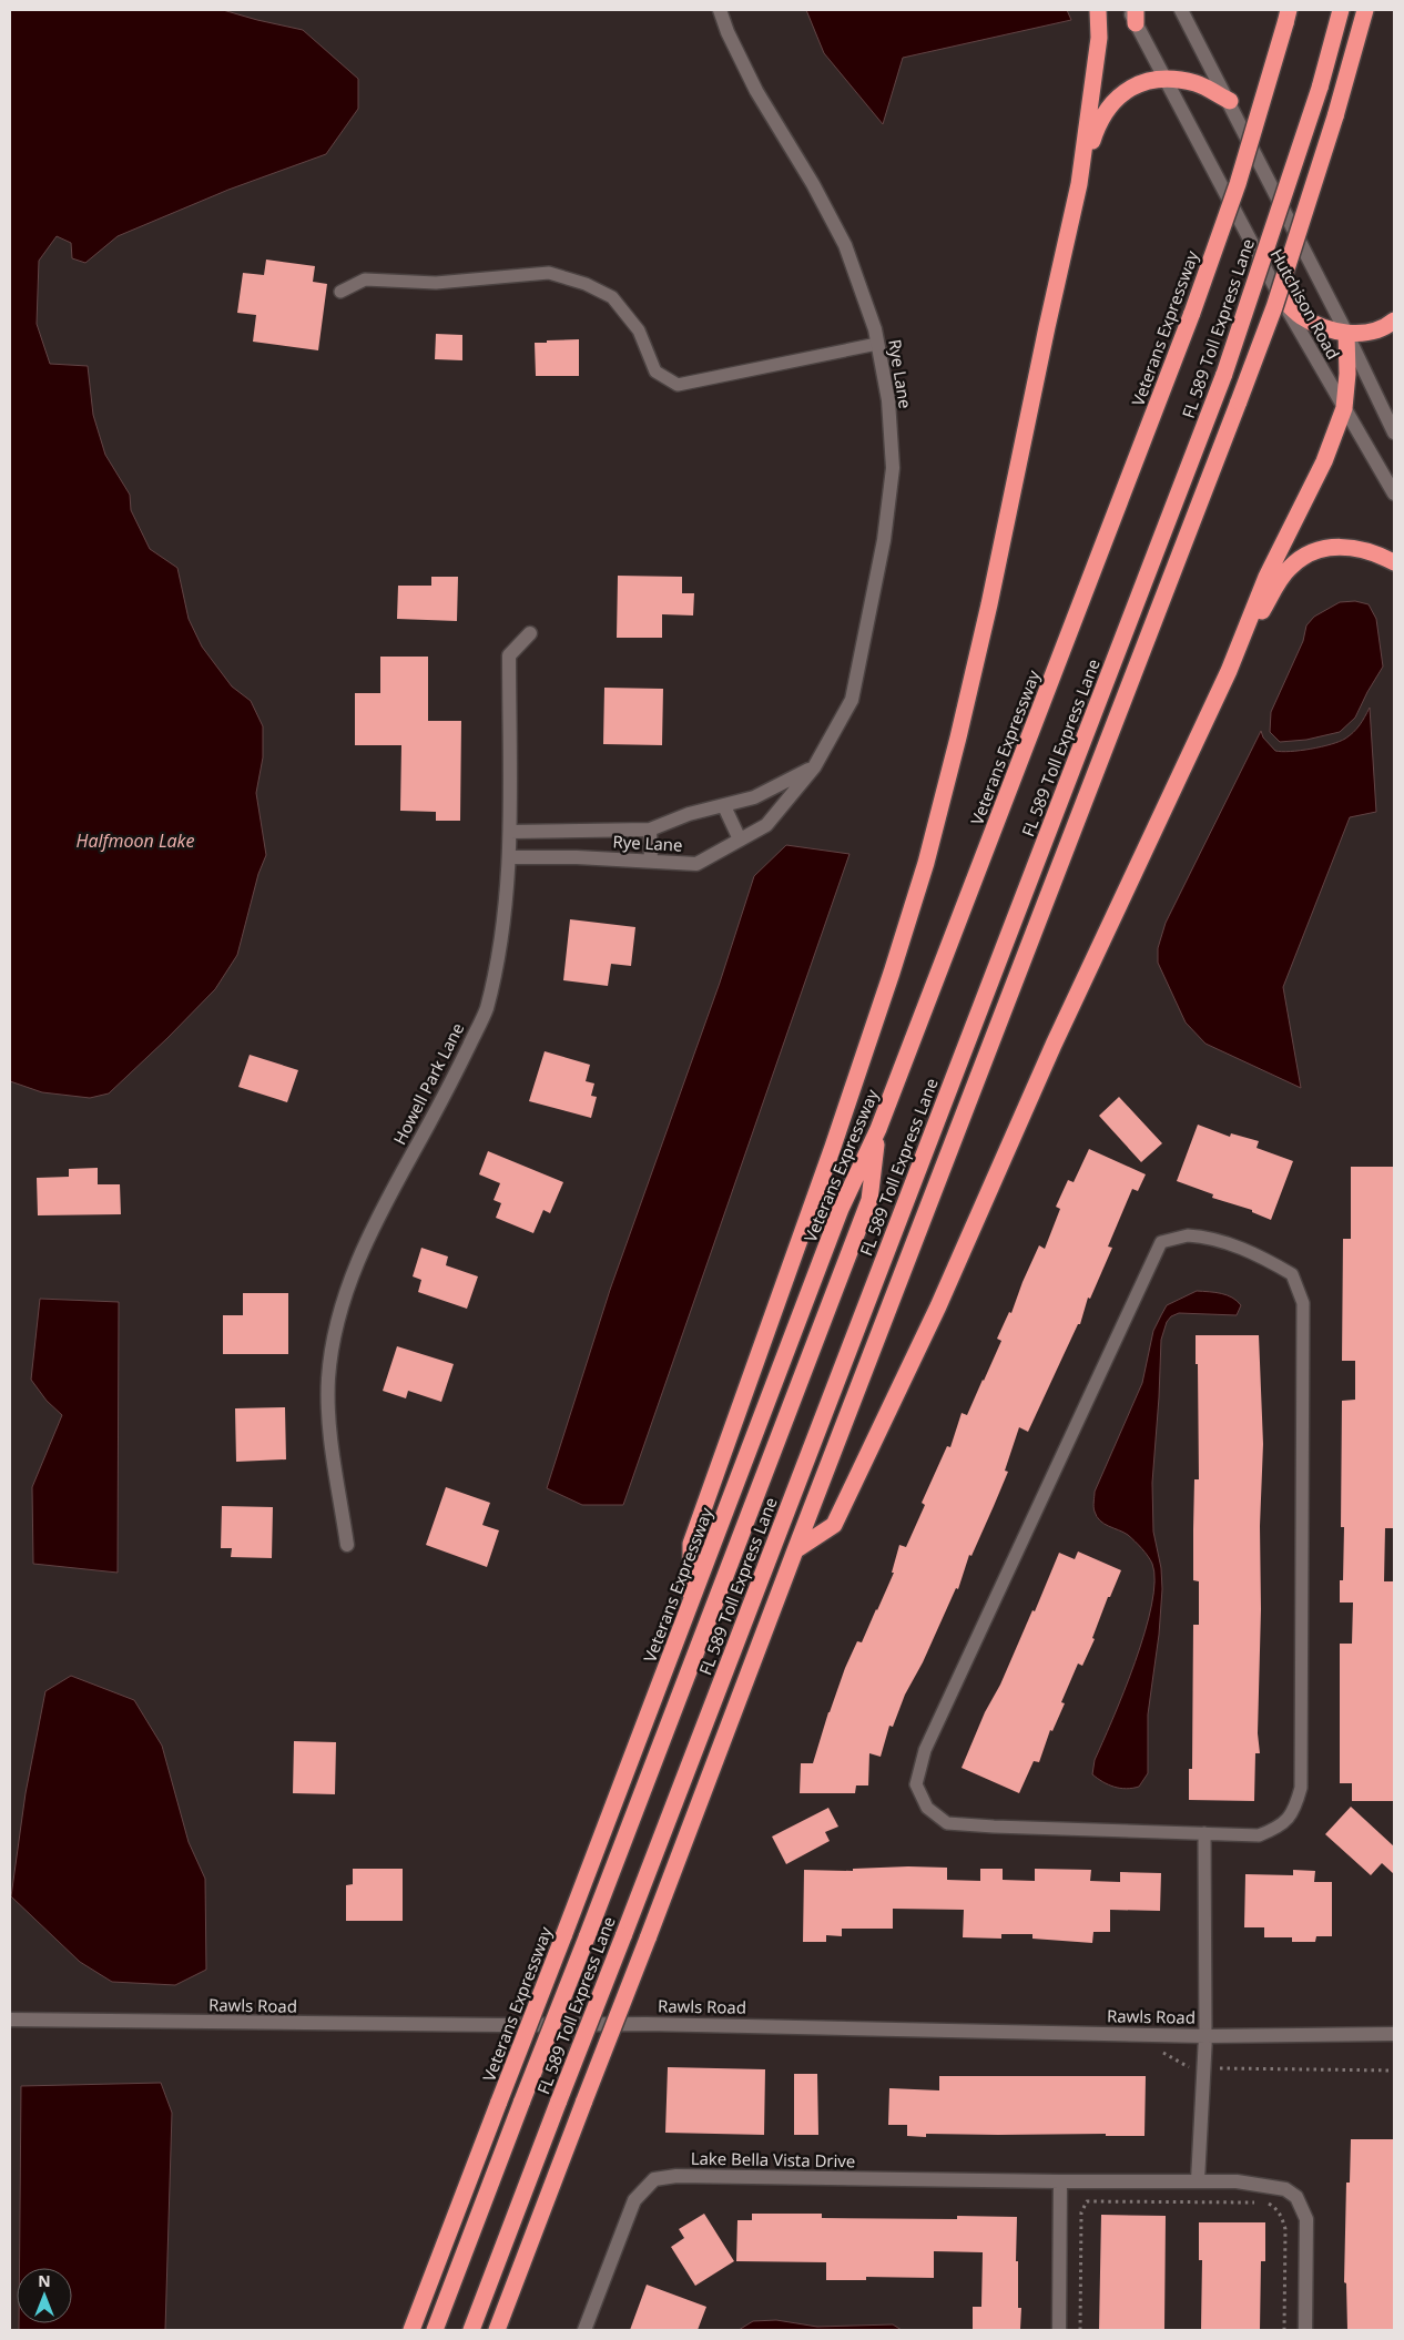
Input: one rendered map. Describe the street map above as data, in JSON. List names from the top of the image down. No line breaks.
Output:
{"streets":{"highway":["Veterans Expressway","FL 589 Toll Express Lane"],"street":["Hutchison Road","Rye Lane","Howell Park Lane","Rawls Road","Lake Bella Vista Drive"]},"crossings":[["Veterans Expressway","FL 589 Toll Express Lane"],["Rye Lane","Howell Park Lane"]],"water":["Halfmoon Lake"],"north":"top"}
